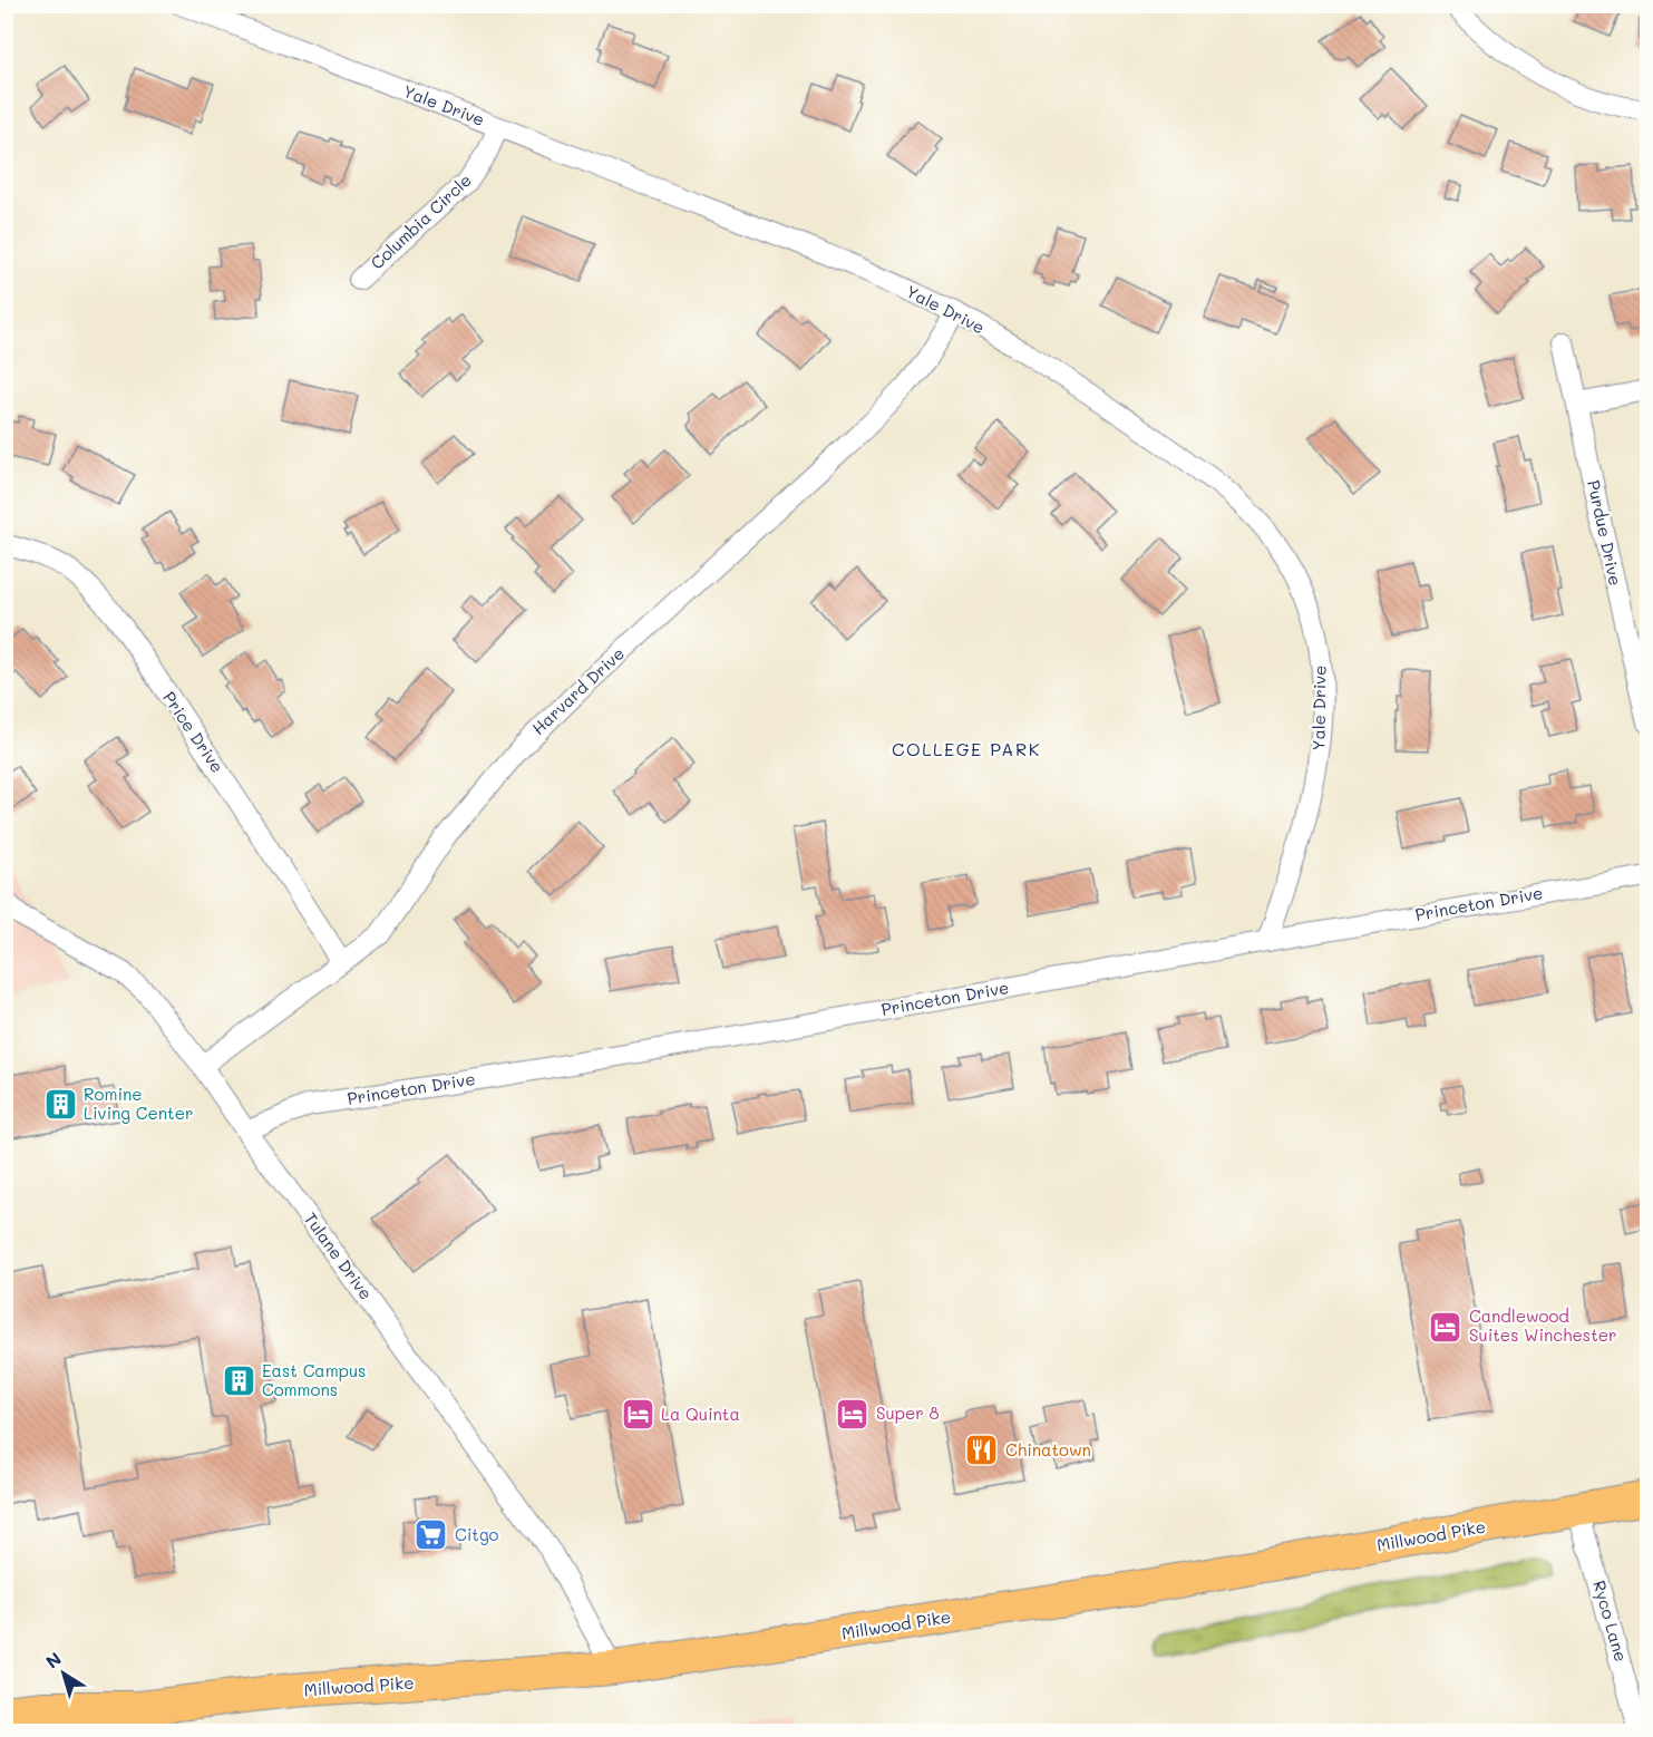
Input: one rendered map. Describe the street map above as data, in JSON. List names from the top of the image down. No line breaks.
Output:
{"streets":{"highway":["Millwood Pike"],"street":["Yale Drive","Columbia Circle","Purdue Drive","Harvard Drive","Price Drive","Princeton Drive","Tulane Drive","Ryco Lane"]},"crossings":[["Yale Drive","Columbia Circle"],["Yale Drive","Harvard Drive"],["Yale Drive","Princeton Drive"],["Harvard Drive","Price Drive"],["Harvard Drive","Tulane Drive"],["Princeton Drive","Tulane Drive"],["Tulane Drive","Millwood Pike"],["Millwood Pike","Ryco Lane"]],"districts":["COLLEGE PARK"],"places":{"building":["Romine Living Center","East Campus Commons"],"hotel":["Candlewood Suites Winchester","Super 8","La Quinta"],"restaurant":["Chinatown"],"supermarket":["Citgo"]},"north":"top left"}
